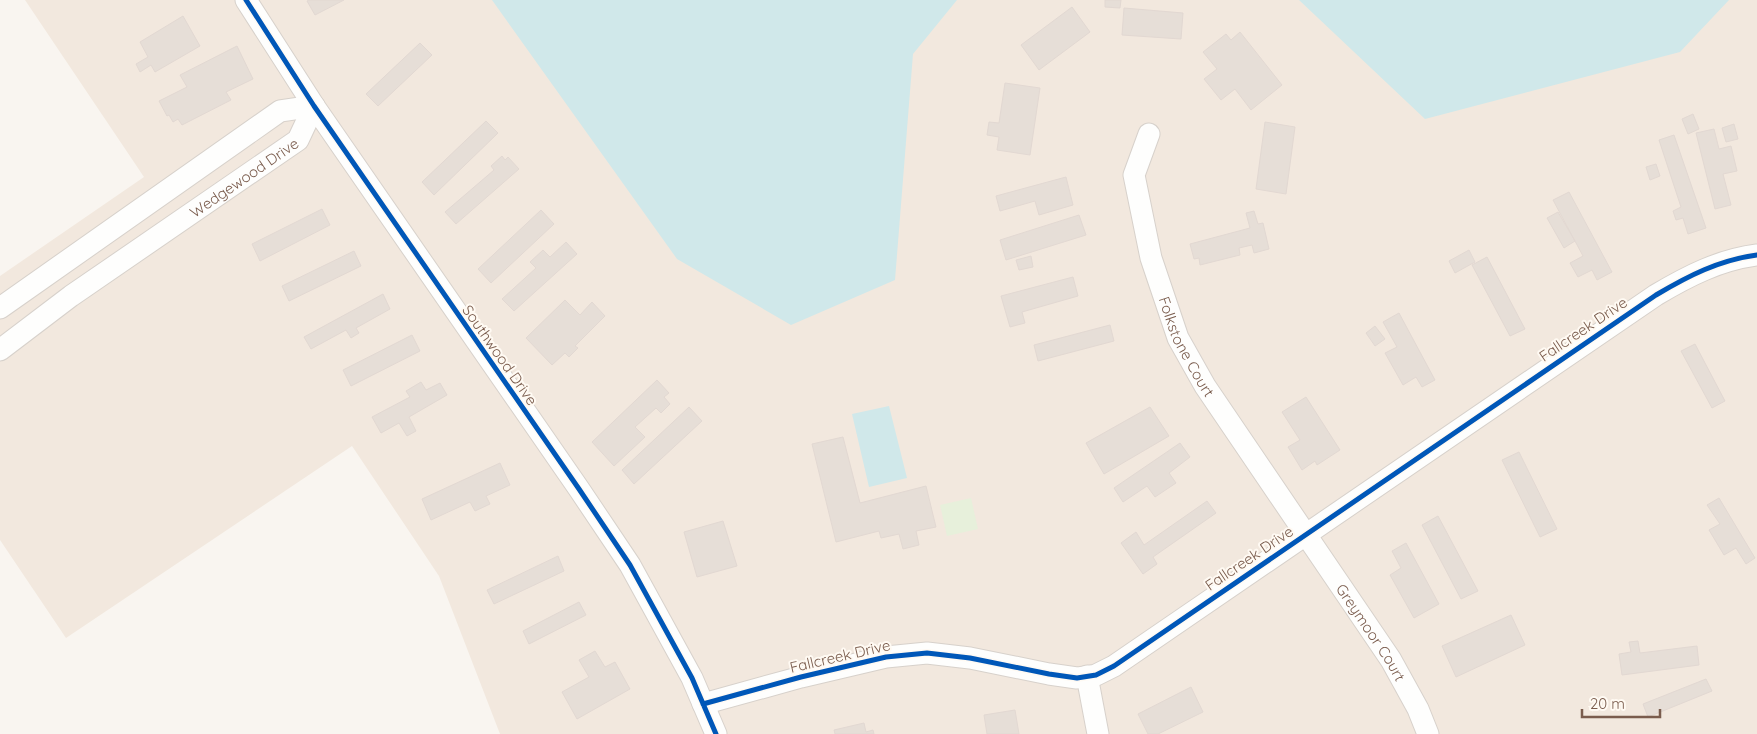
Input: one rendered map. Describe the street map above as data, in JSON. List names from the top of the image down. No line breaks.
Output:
{"streets":{"street":["Wedgewood Drive","Fallcreek Drive","Folkstone Court","Southwood Drive","Greymoor Court"]},"crossings":[["Wedgewood Drive","Southwood Drive"],["Fallcreek Drive","Folkstone Court"],["Fallcreek Drive","Southwood Drive"],["Fallcreek Drive","Greymoor Court"],["Folkstone Court","Greymoor Court"]],"scale_bar":"20 m"}
